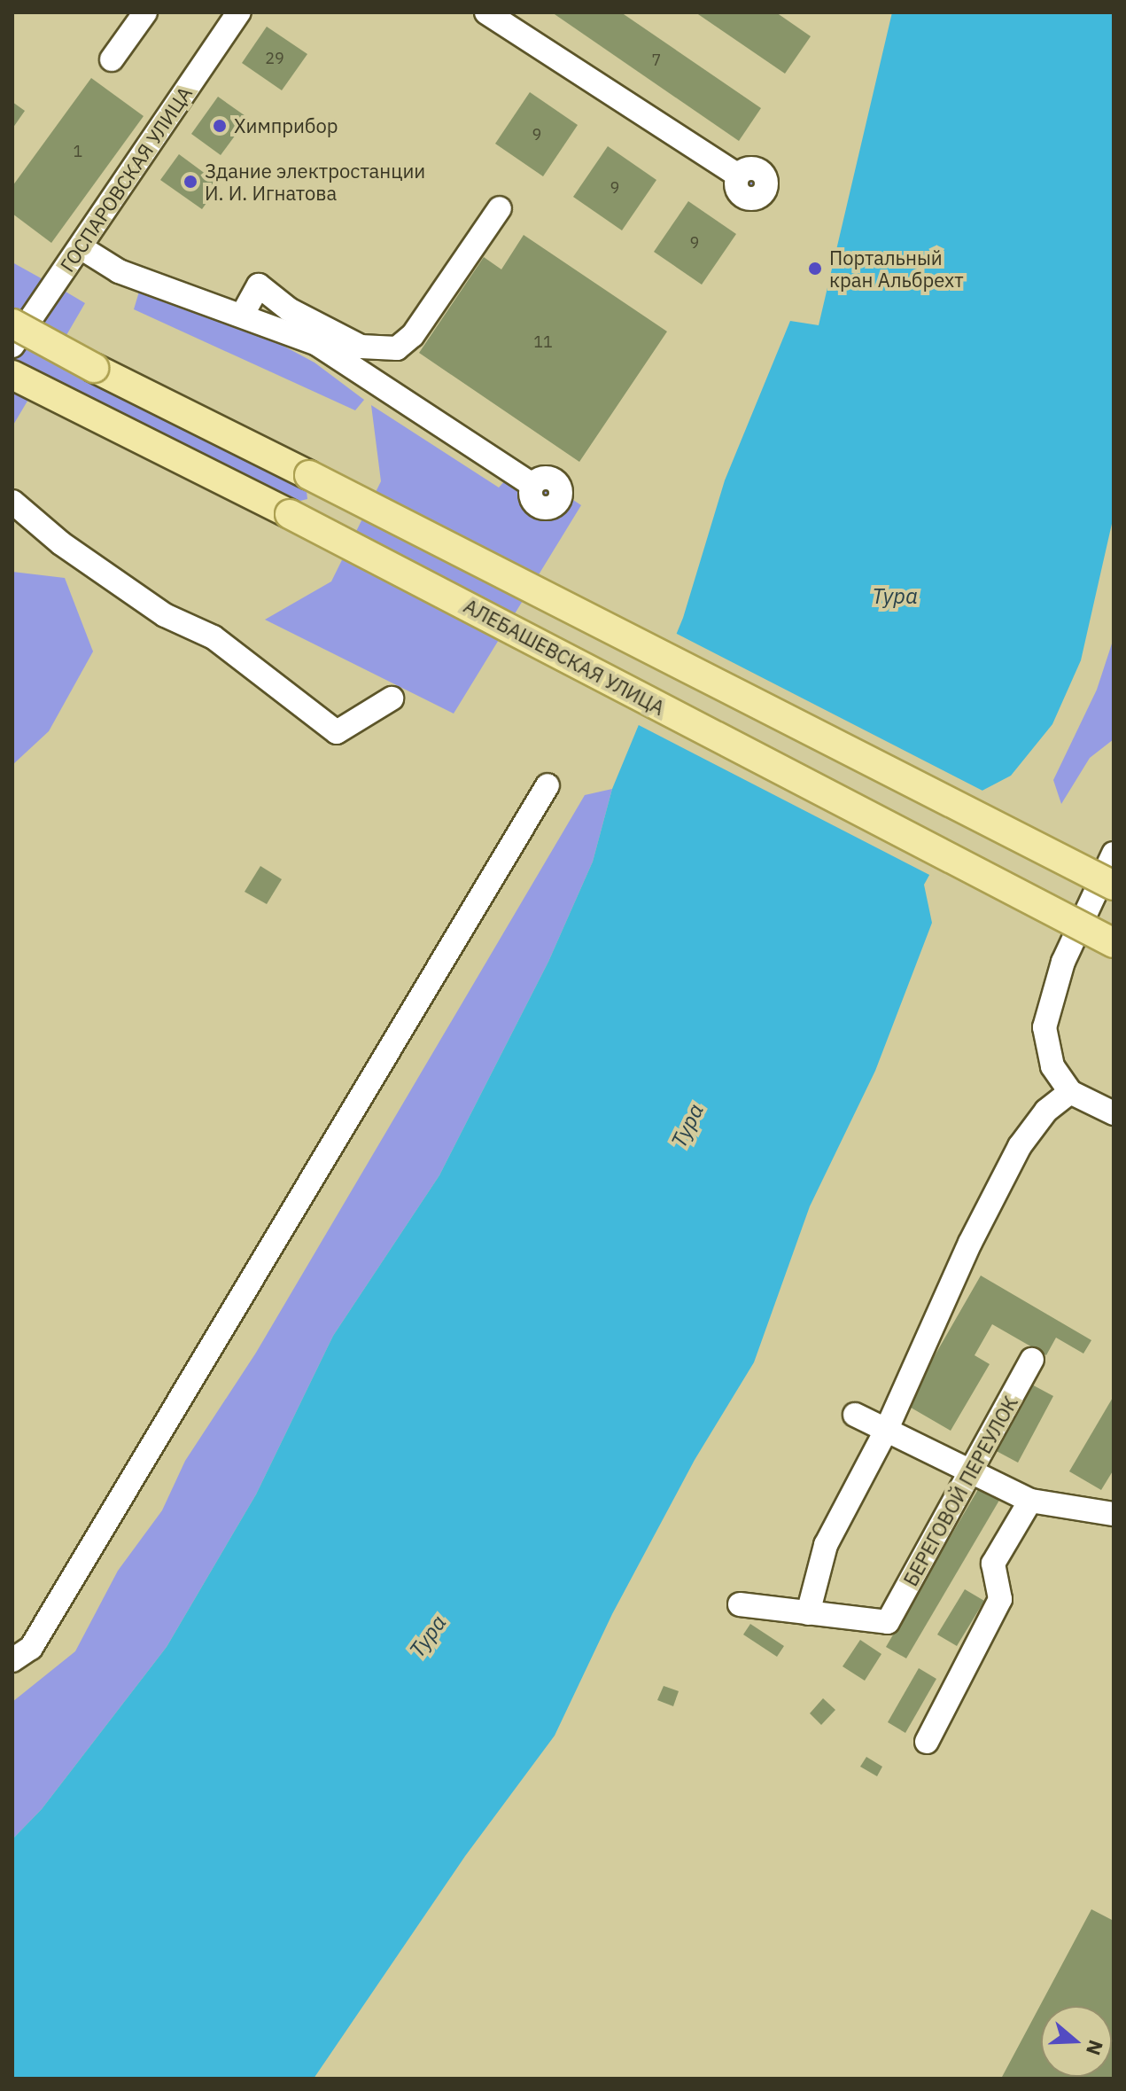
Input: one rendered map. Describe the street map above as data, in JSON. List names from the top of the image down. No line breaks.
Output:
{"streets":{"main road":["АЛЕБАШЕВСКАЯ УЛИЦА"],"street":["ГОСПАРОВСКАЯ УЛИЦА","БЕРЕГОВОЙ ПЕРЕУЛОК"]},"water":["Тура"],"places":["Химприбор","Здание электростанции И. И. Игнатова","Портальный кран Альбрехт"],"house_numbers":["29","7","9","1","9","9","11"],"north":"right"}
